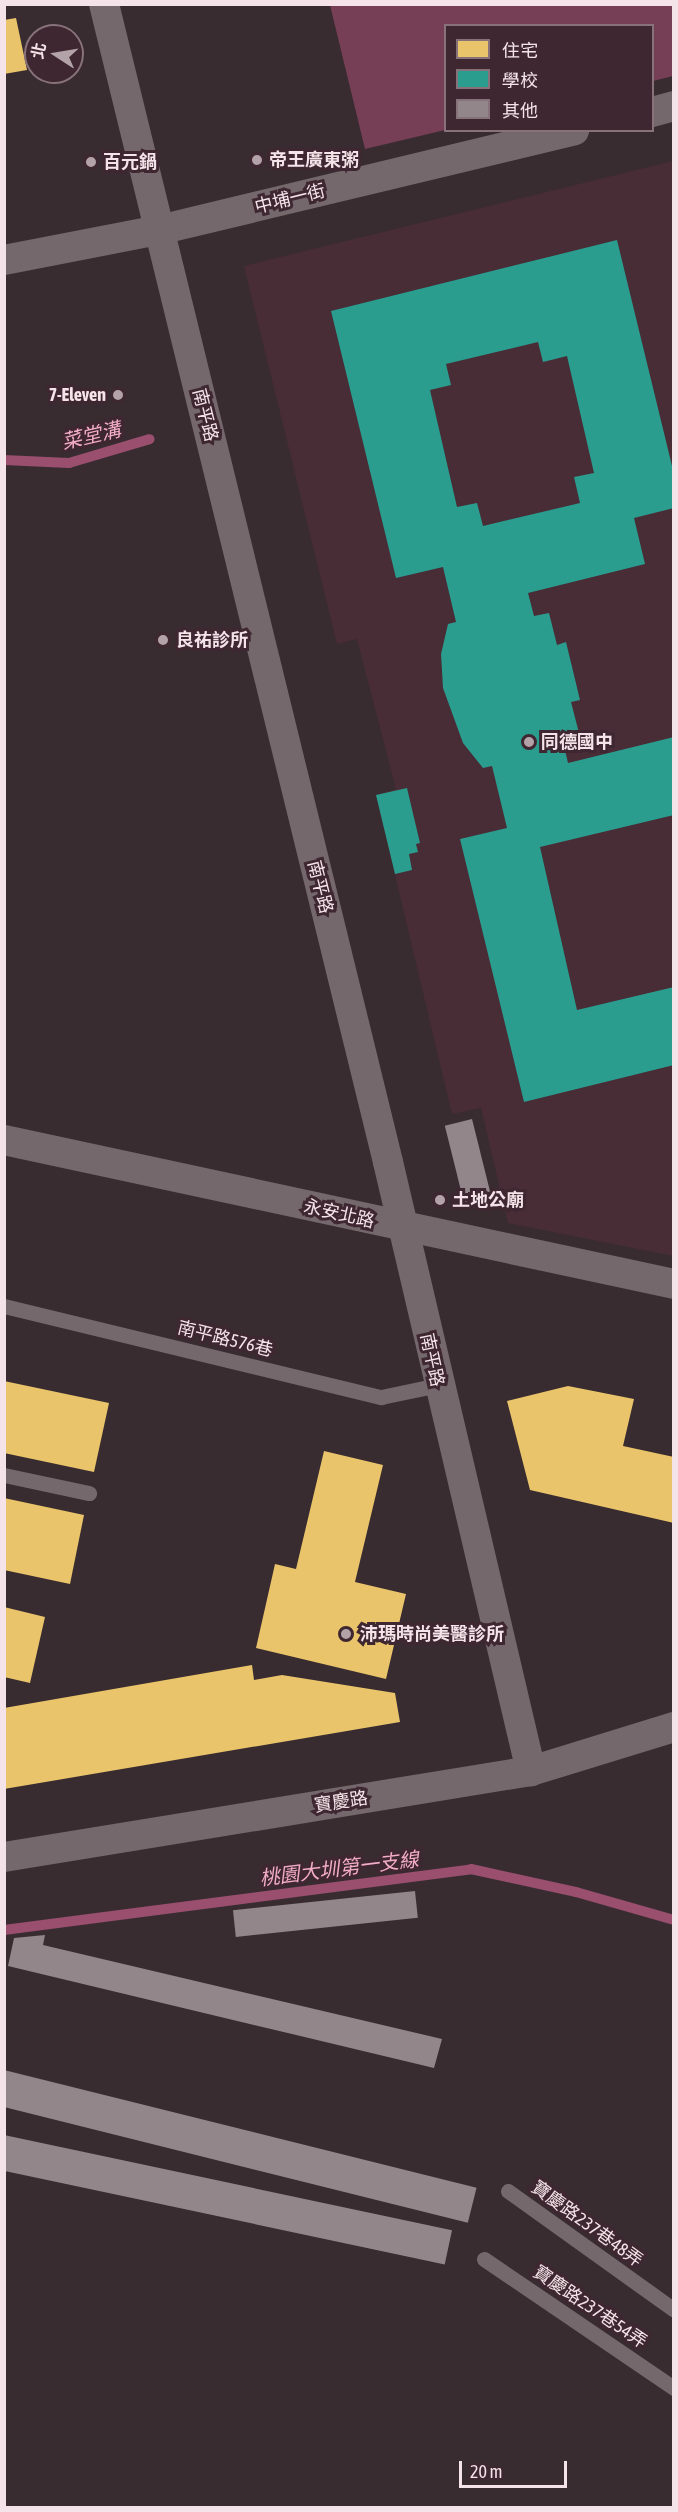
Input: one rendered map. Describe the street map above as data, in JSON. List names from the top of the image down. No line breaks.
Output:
{"streets":{"street":["中埔一街","南平路","永安北路","寶慶路"],"lane":["南平路576巷","寶慶路237巷48弄","寶慶路237巷54弄"]},"crossings":[["中埔一街","南平路"],["南平路","永安北路"],["南平路","南平路576巷"],["南平路","寶慶路"]],"water":["菜堂溝","桃園大圳第一支線"],"places":["帝王廣東粥","百元鍋","7-Eleven","良祐診所","同德國中","土地公廟","沛瑪時尚美醫診所"],"legend":["住宅","學校","其他"],"scale_bar":"20 m","north":"left"}
